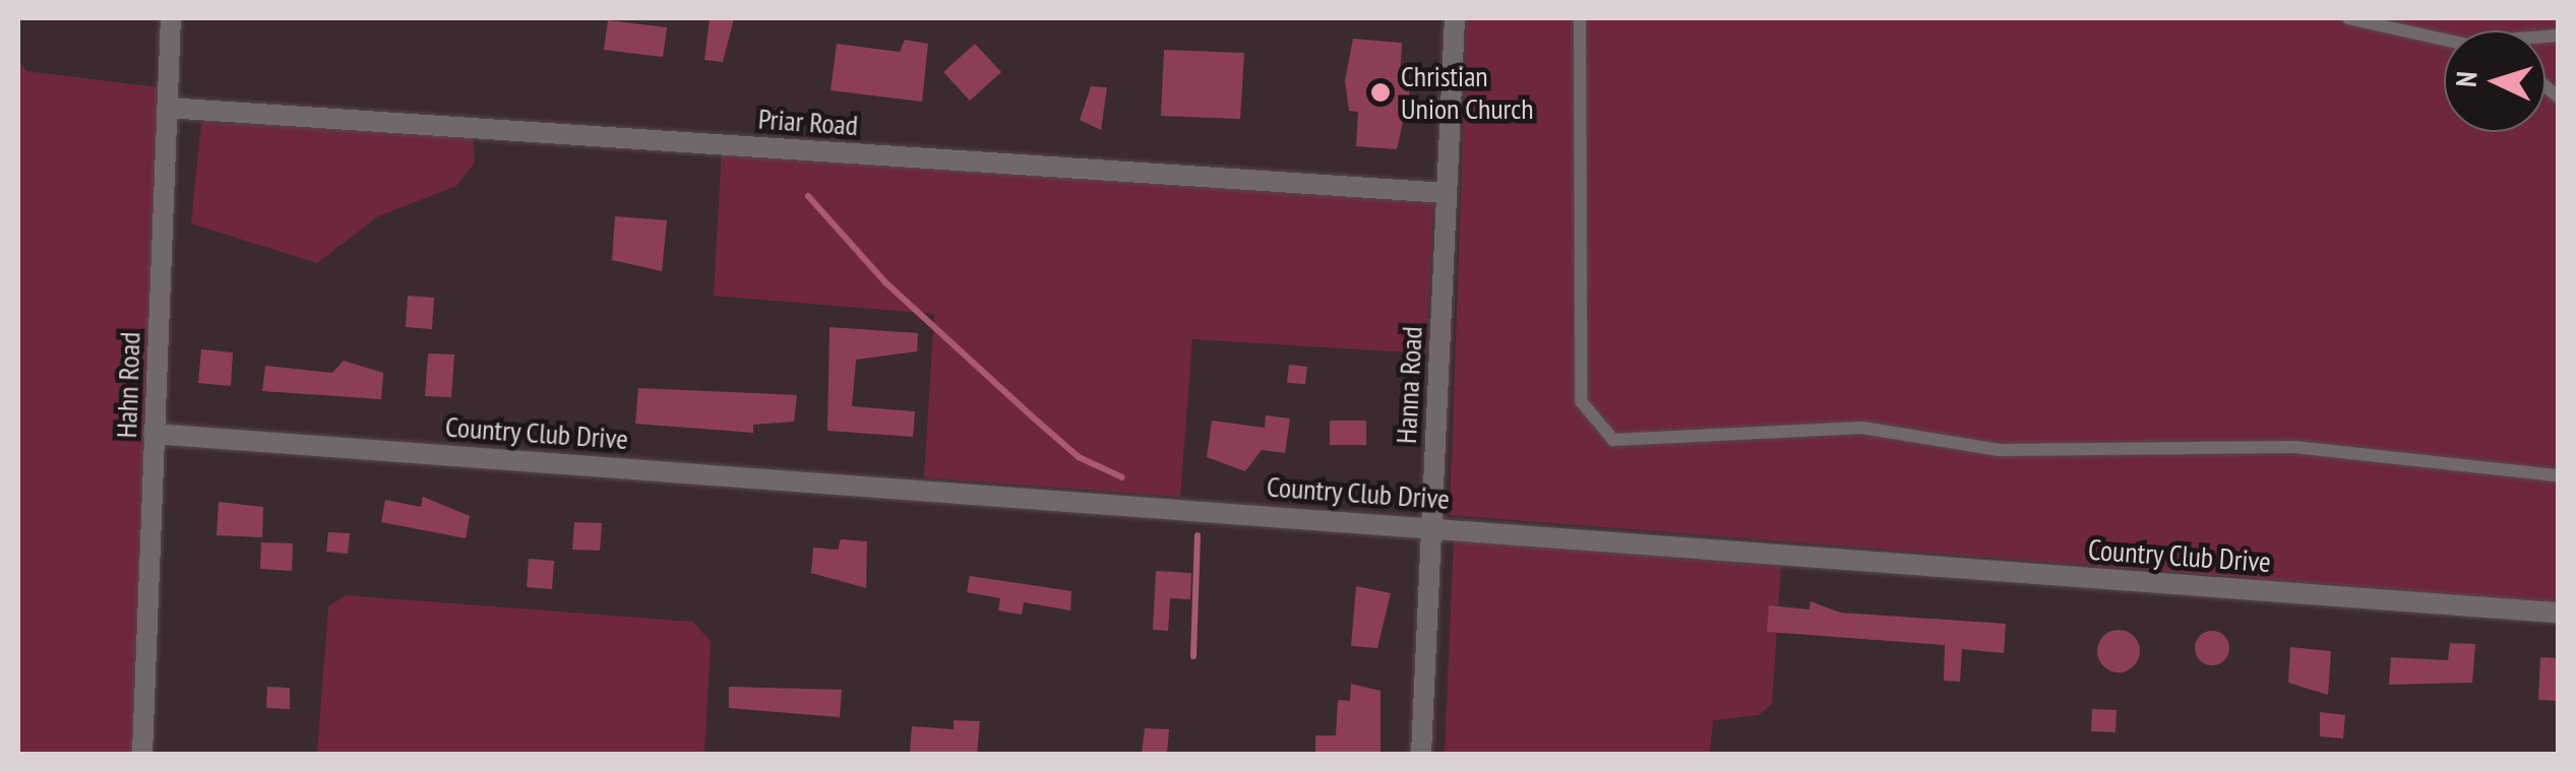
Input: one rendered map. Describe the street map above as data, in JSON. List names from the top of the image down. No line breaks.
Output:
{"streets":{"street":["Priar Road","Hahn Road","Hanna Road","Country Club Drive"]},"crossings":[["Priar Road","Hahn Road"],["Priar Road","Hanna Road"],["Hahn Road","Country Club Drive"],["Hanna Road","Country Club Drive"]],"places":["Christian Union Church"],"north":"left"}
